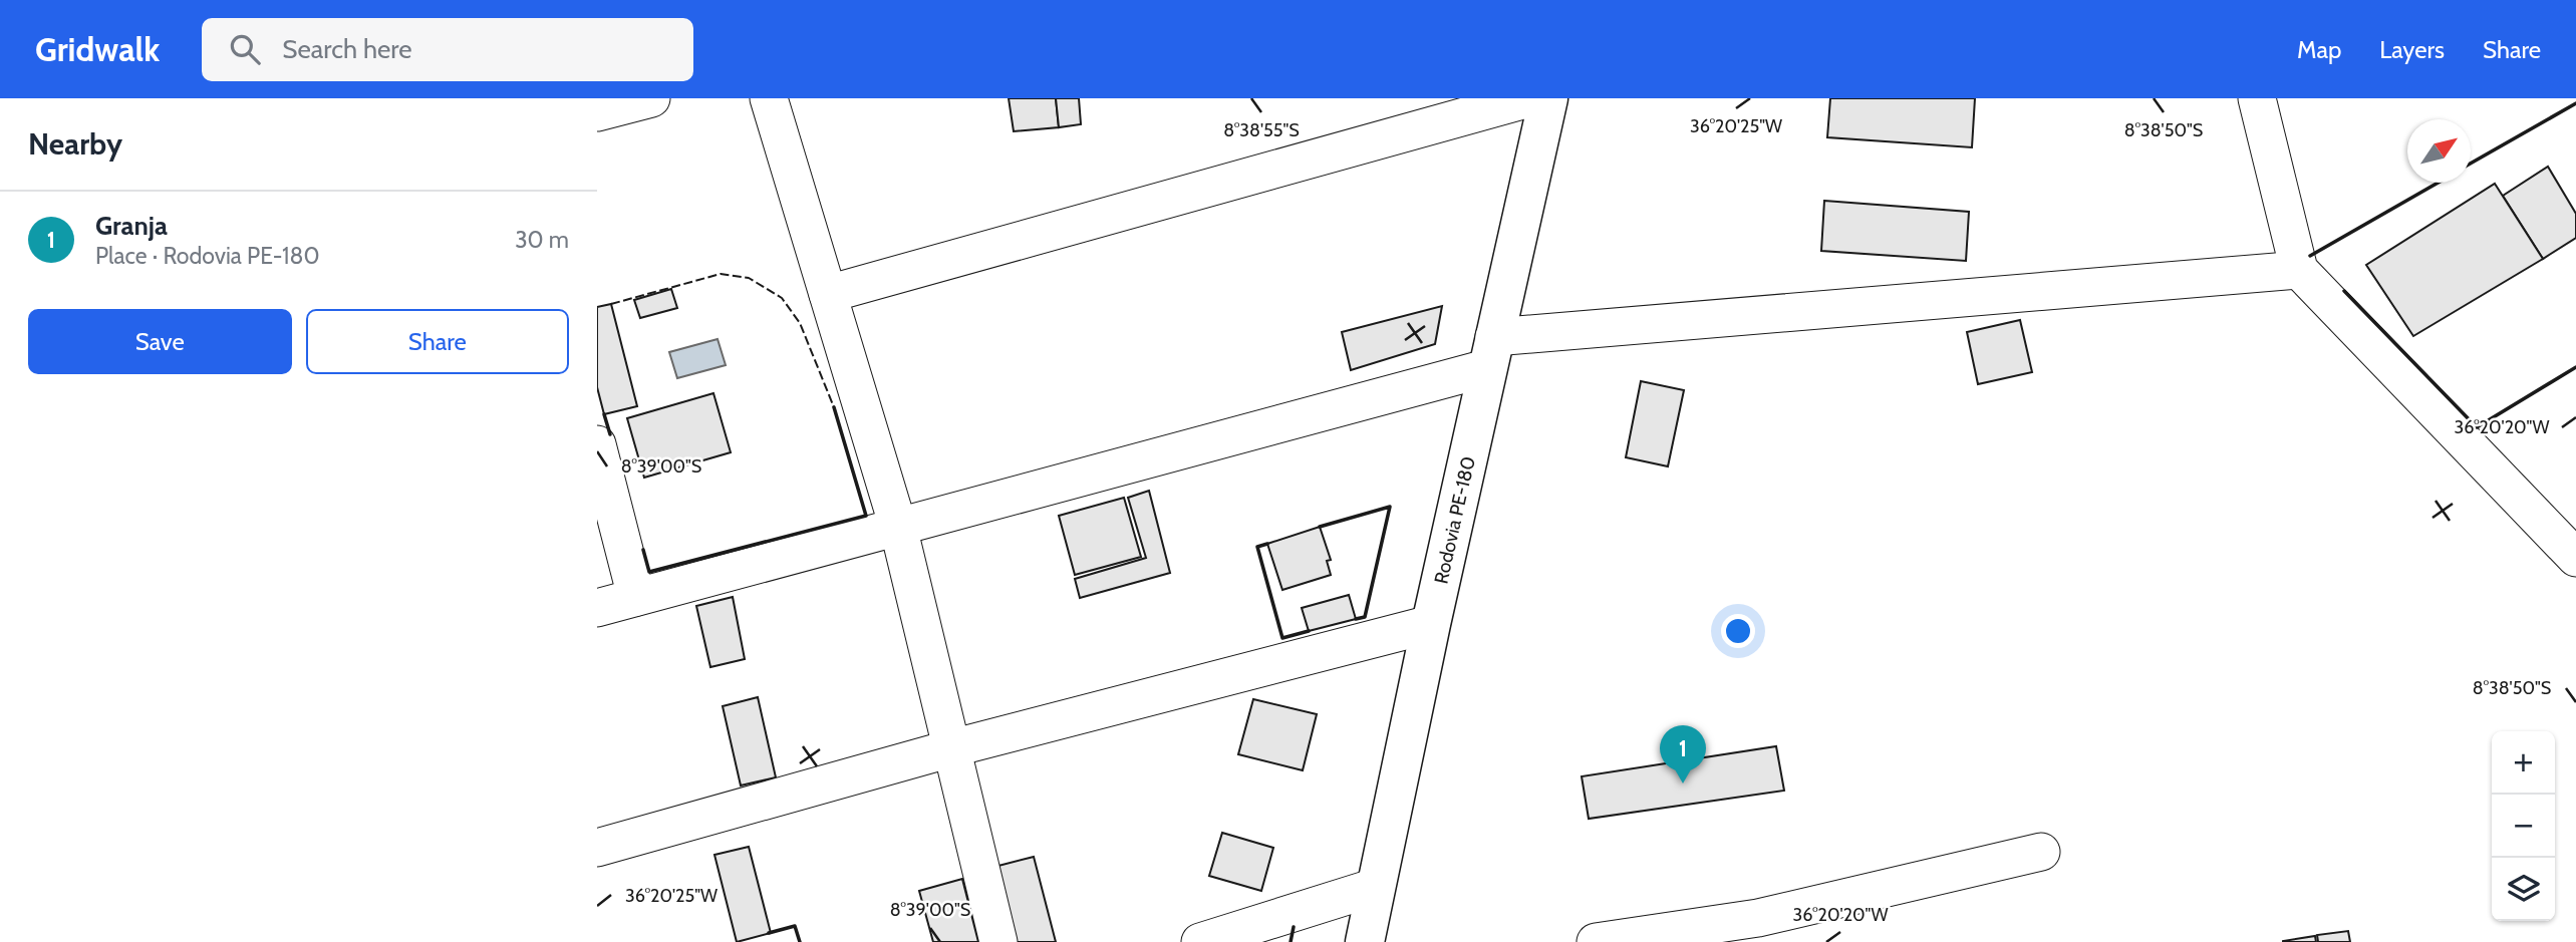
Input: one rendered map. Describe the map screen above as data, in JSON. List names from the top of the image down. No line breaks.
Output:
{"streets":{"main road":["Rodovia PE-180"]},"north":"top right","page":{"header":"Gridwalk","search":"Search here","nav":["Map","Layers","Share"],"heading":"Nearby","list":[{"mark":"1","name":"Granja","note":"Place · Rodovia PE-180","value":"30 m"}],"buttons":["Save","Share"],"pins":"1","map_buttons":["+","−"]},"coordinates":["36°20'25\"W","8°38'55\"S","8°38'50\"S","36°20'20\"W","8°39'00\"S"]}
